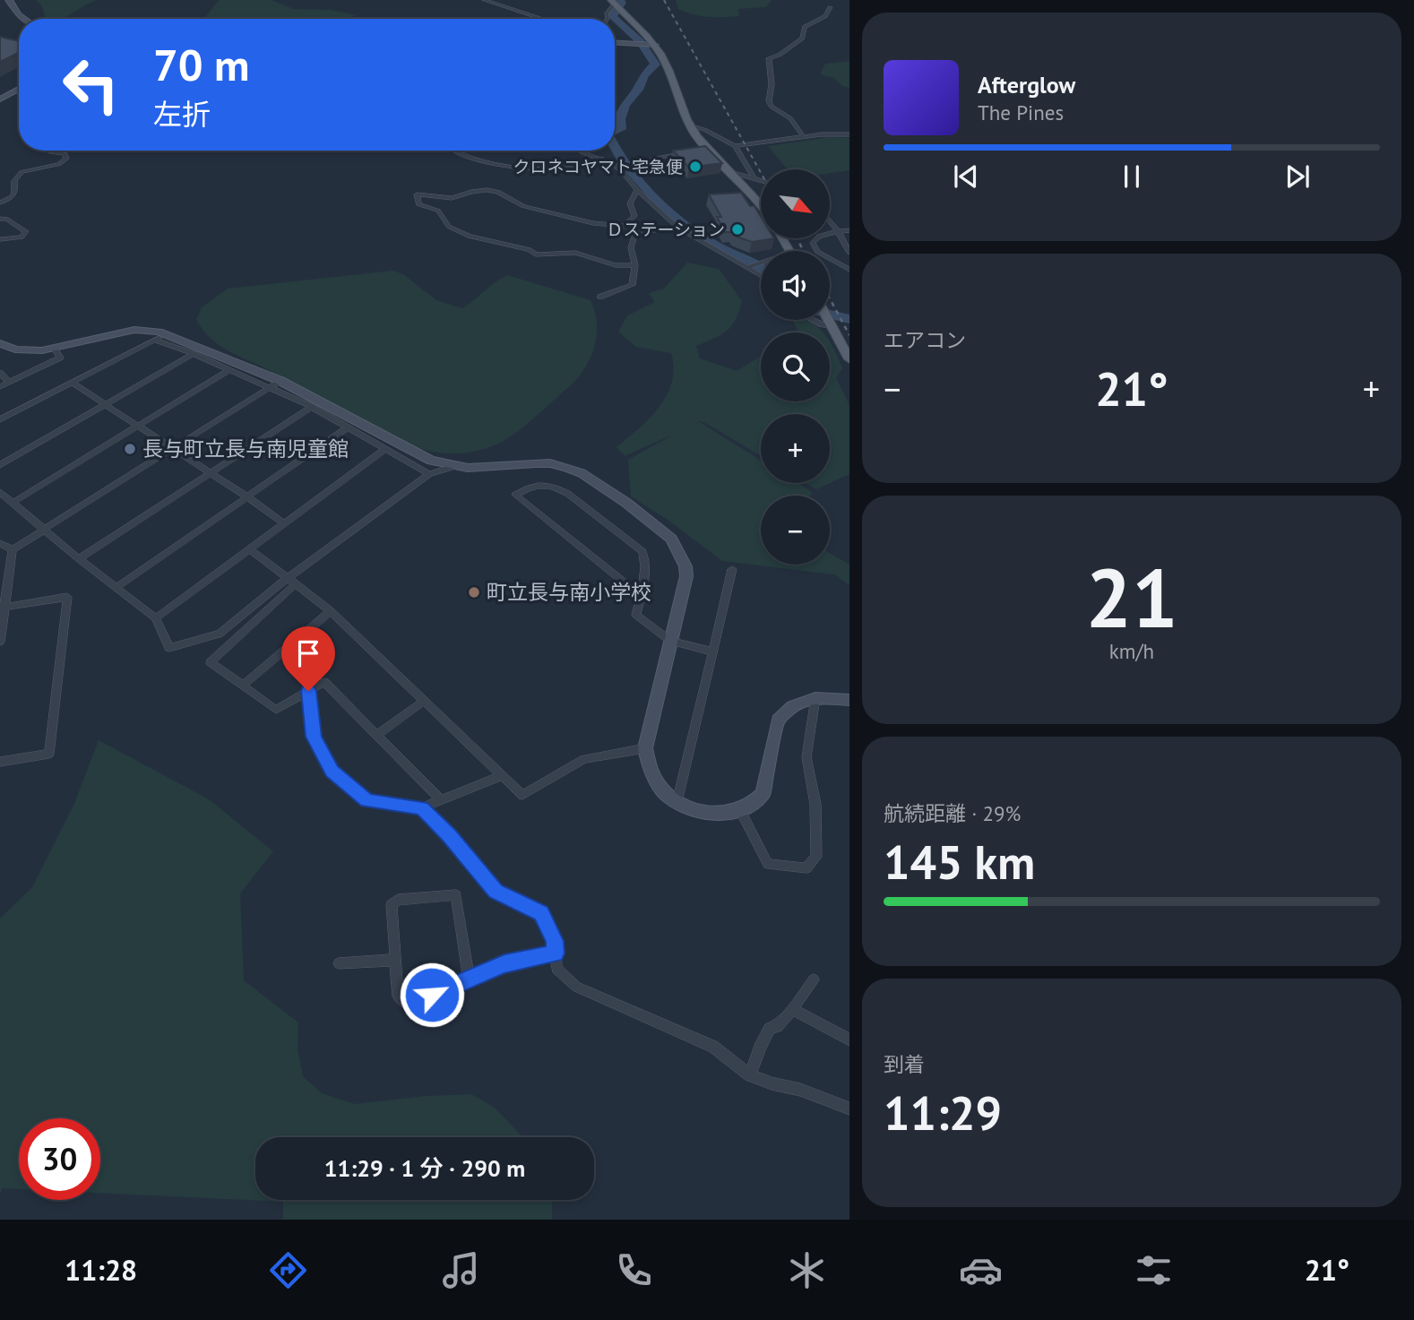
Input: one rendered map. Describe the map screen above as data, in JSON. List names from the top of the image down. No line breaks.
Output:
{"places":["クロネコヤマト宅急便","Ｄステーション","長与町立長与南児童館","町立長与南小学校"],"north":"bottom right","page":{"turn":["70 m","左折"],"song":["Afterglow","The Pines"],"map_buttons":["+","−"],"tile":["エアコン",["21","km/h"],["航続距離 · 29%","145 km"],["到着","11:29"]],"heat":["−","21°","+"],"limit":"30","trip":"11:29 · 1 分 · 290 m","tabs":["11:28","21°"]}}
